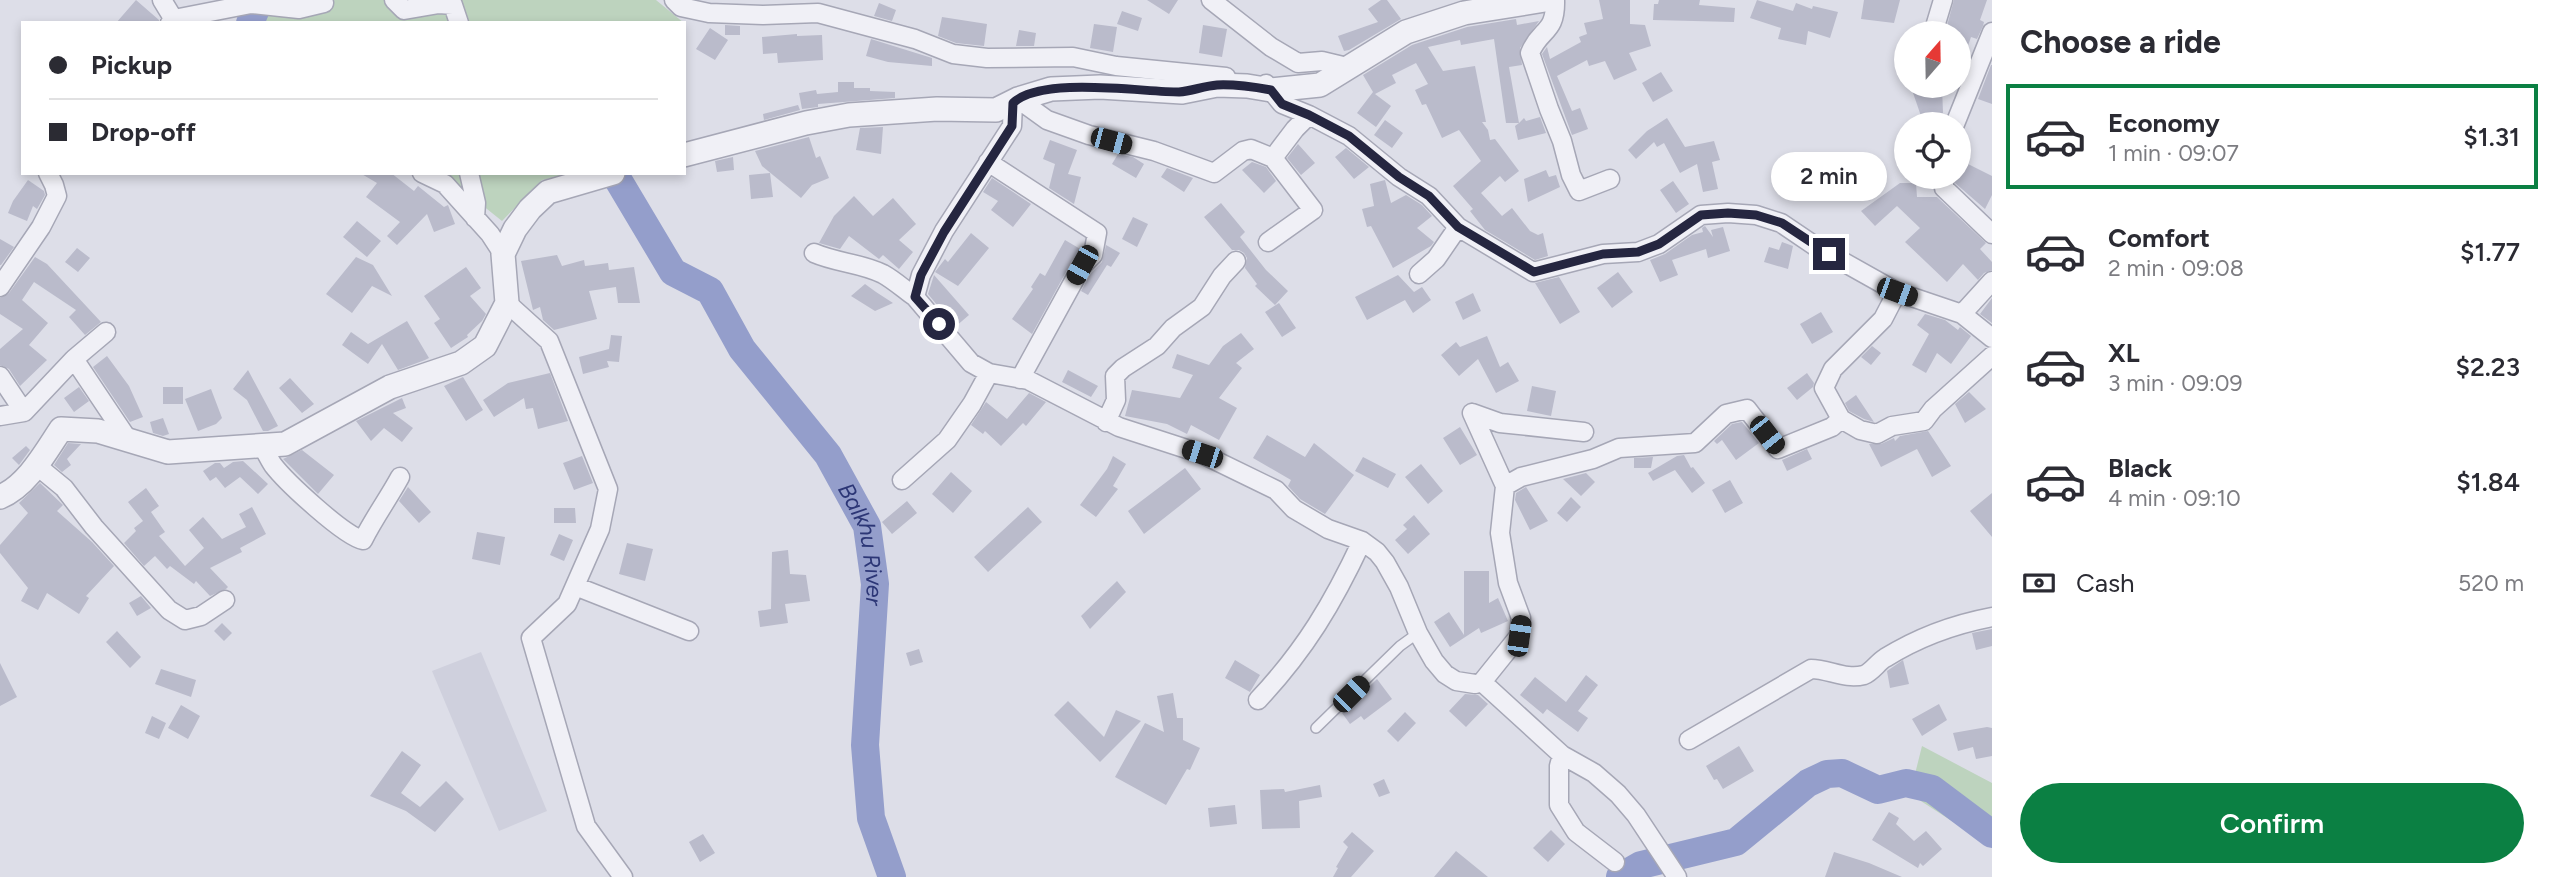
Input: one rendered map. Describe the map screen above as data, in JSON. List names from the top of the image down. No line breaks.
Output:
{"water":["Balkhu River"],"north":"top","page":{"heading":"Choose a ride","banner":["Pickup","Drop-off"],"list":[{"name":"Economy","note":"1 min · 09:07","value":"$1.31"},{"name":"Comfort","note":"2 min · 09:08","value":"$1.77"},{"name":"XL","note":"3 min · 09:09","value":"$2.23"},{"name":"Black","note":"4 min · 09:10","value":"$1.84"}],"bubble":"2 min","pay":["Cash","520 m"],"buttons":"Confirm"}}
